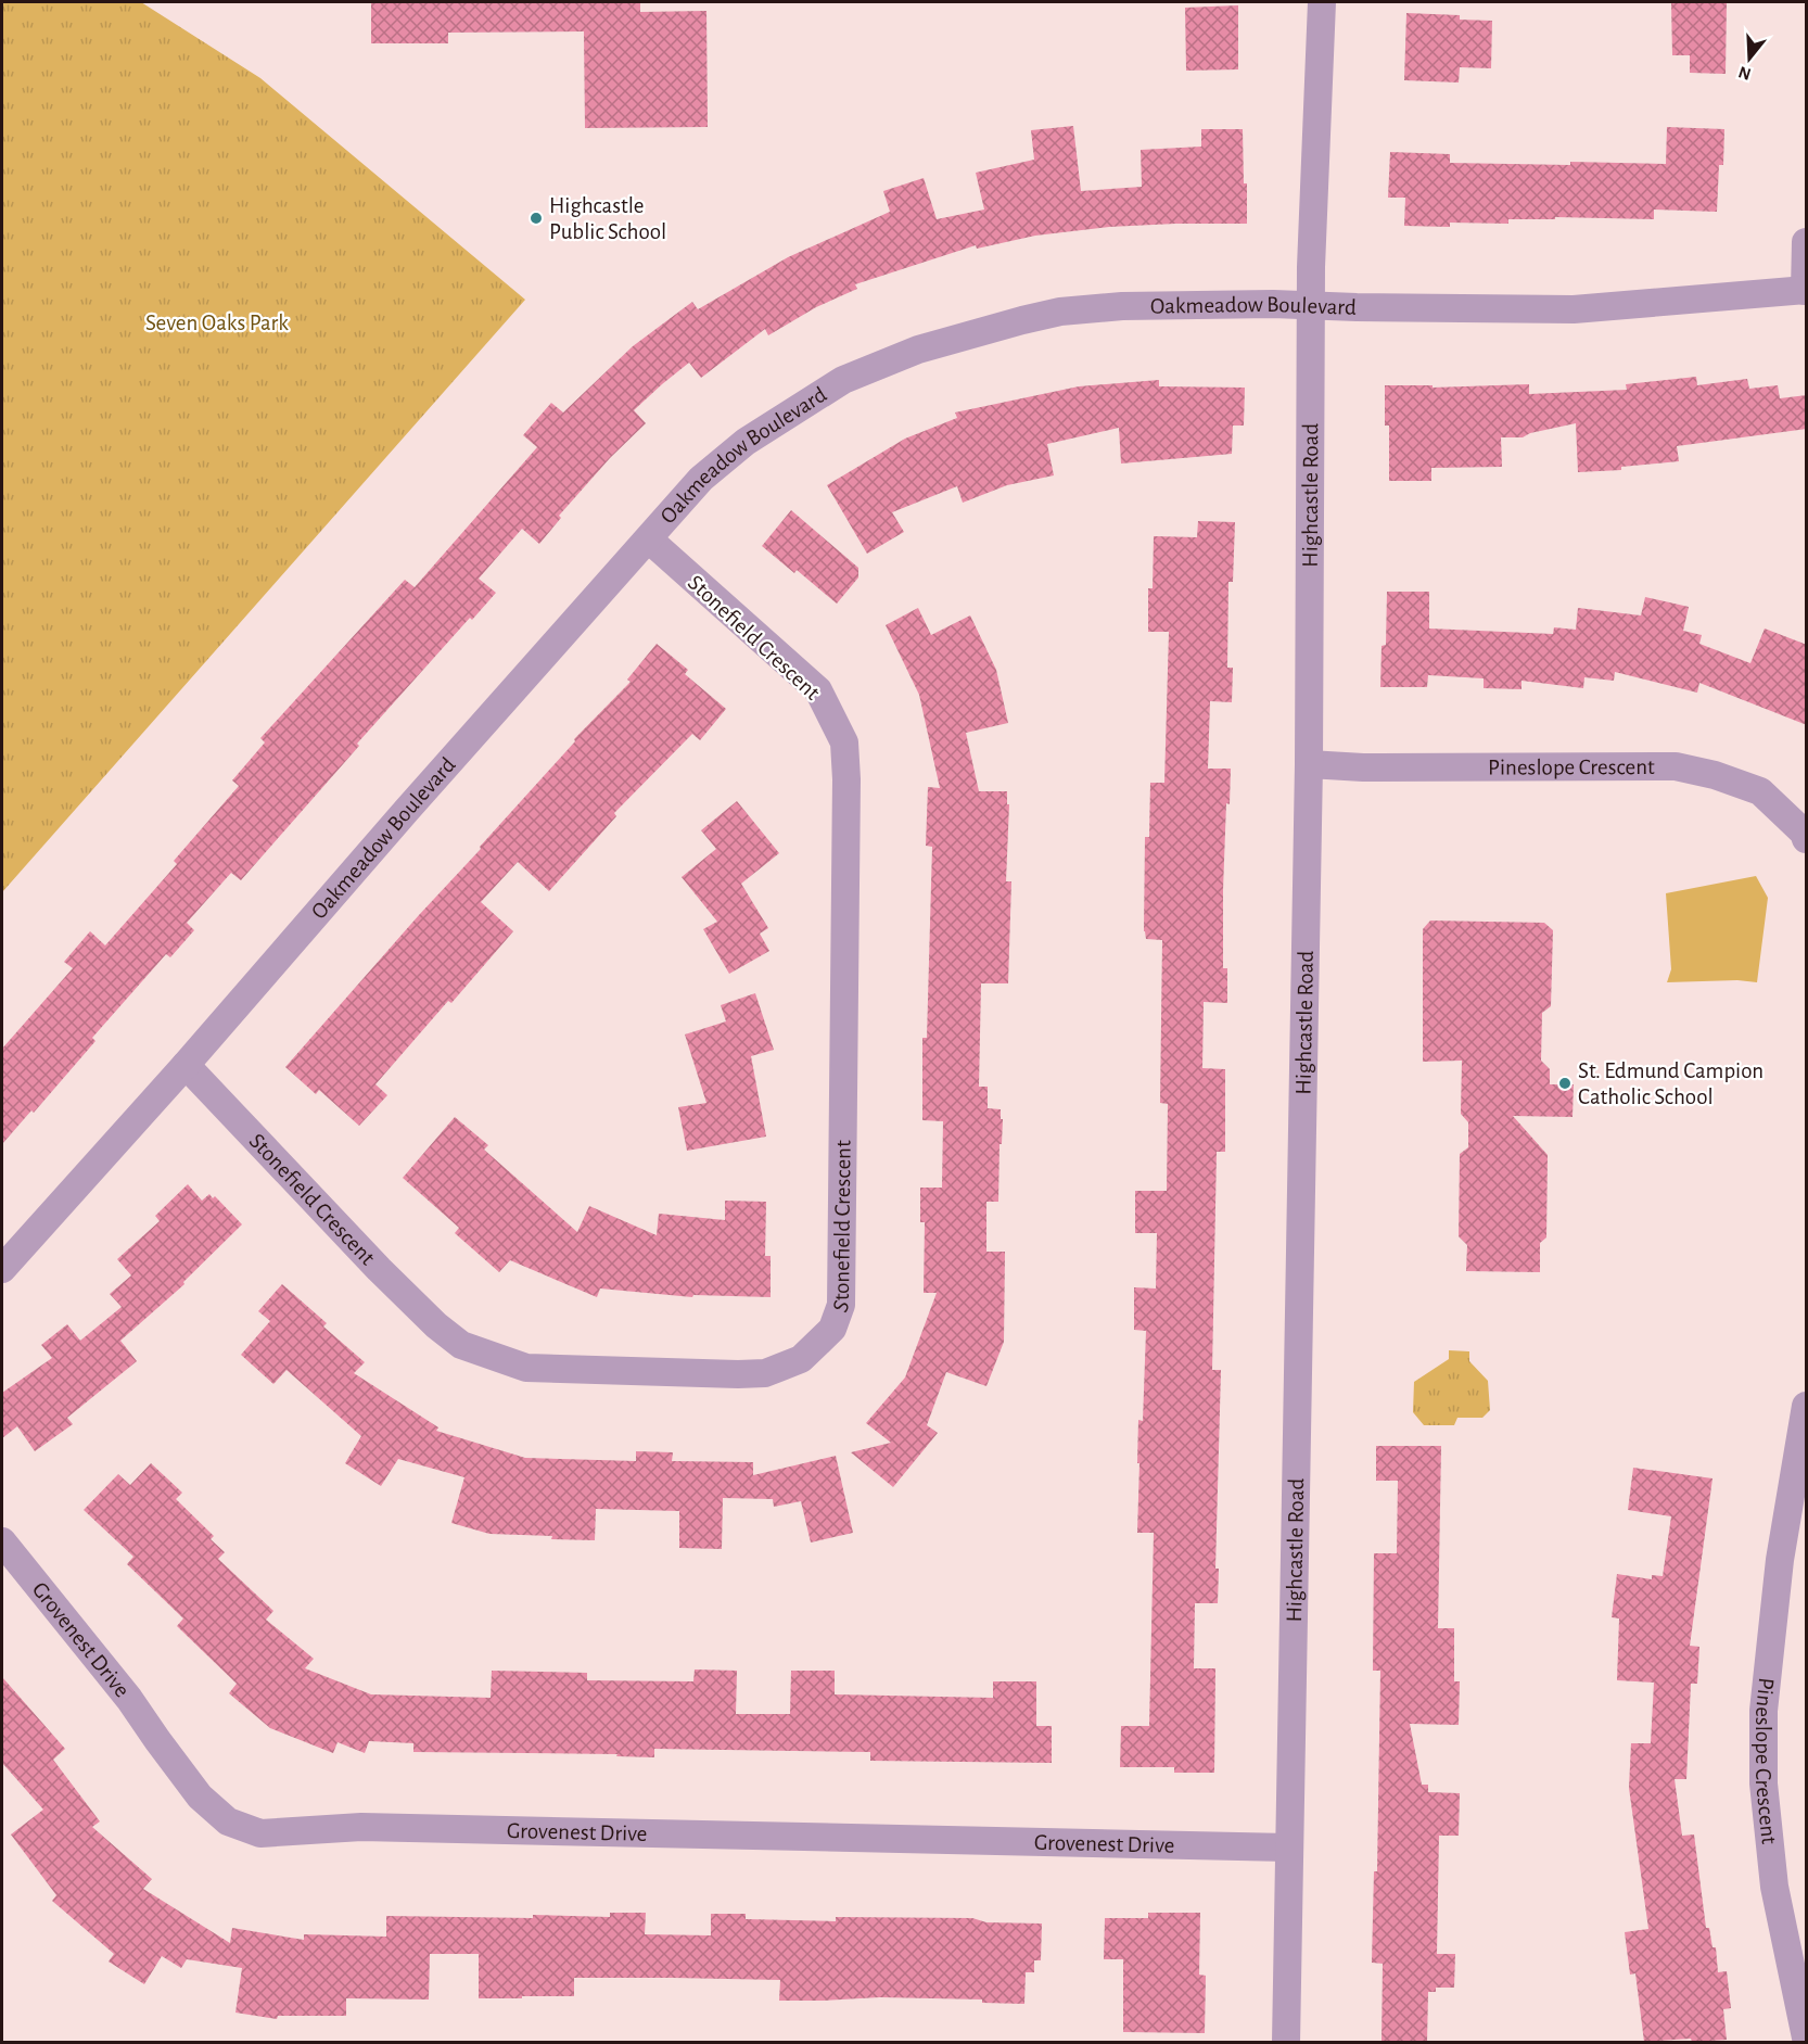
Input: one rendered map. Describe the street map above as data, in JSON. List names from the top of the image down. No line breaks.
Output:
{"streets":{"street":["Oakmeadow Boulevard","Highcastle Road","Stonefield Crescent","Pineslope Crescent","Grovenest Drive"]},"crossings":[["Oakmeadow Boulevard","Highcastle Road"],["Oakmeadow Boulevard","Stonefield Crescent"],["Highcastle Road","Pineslope Crescent"],["Highcastle Road","Grovenest Drive"]],"parks":["Seven Oaks Park"],"places":["Highcastle Public School","St. Edmund Campion Catholic School"],"north":"bottom"}
